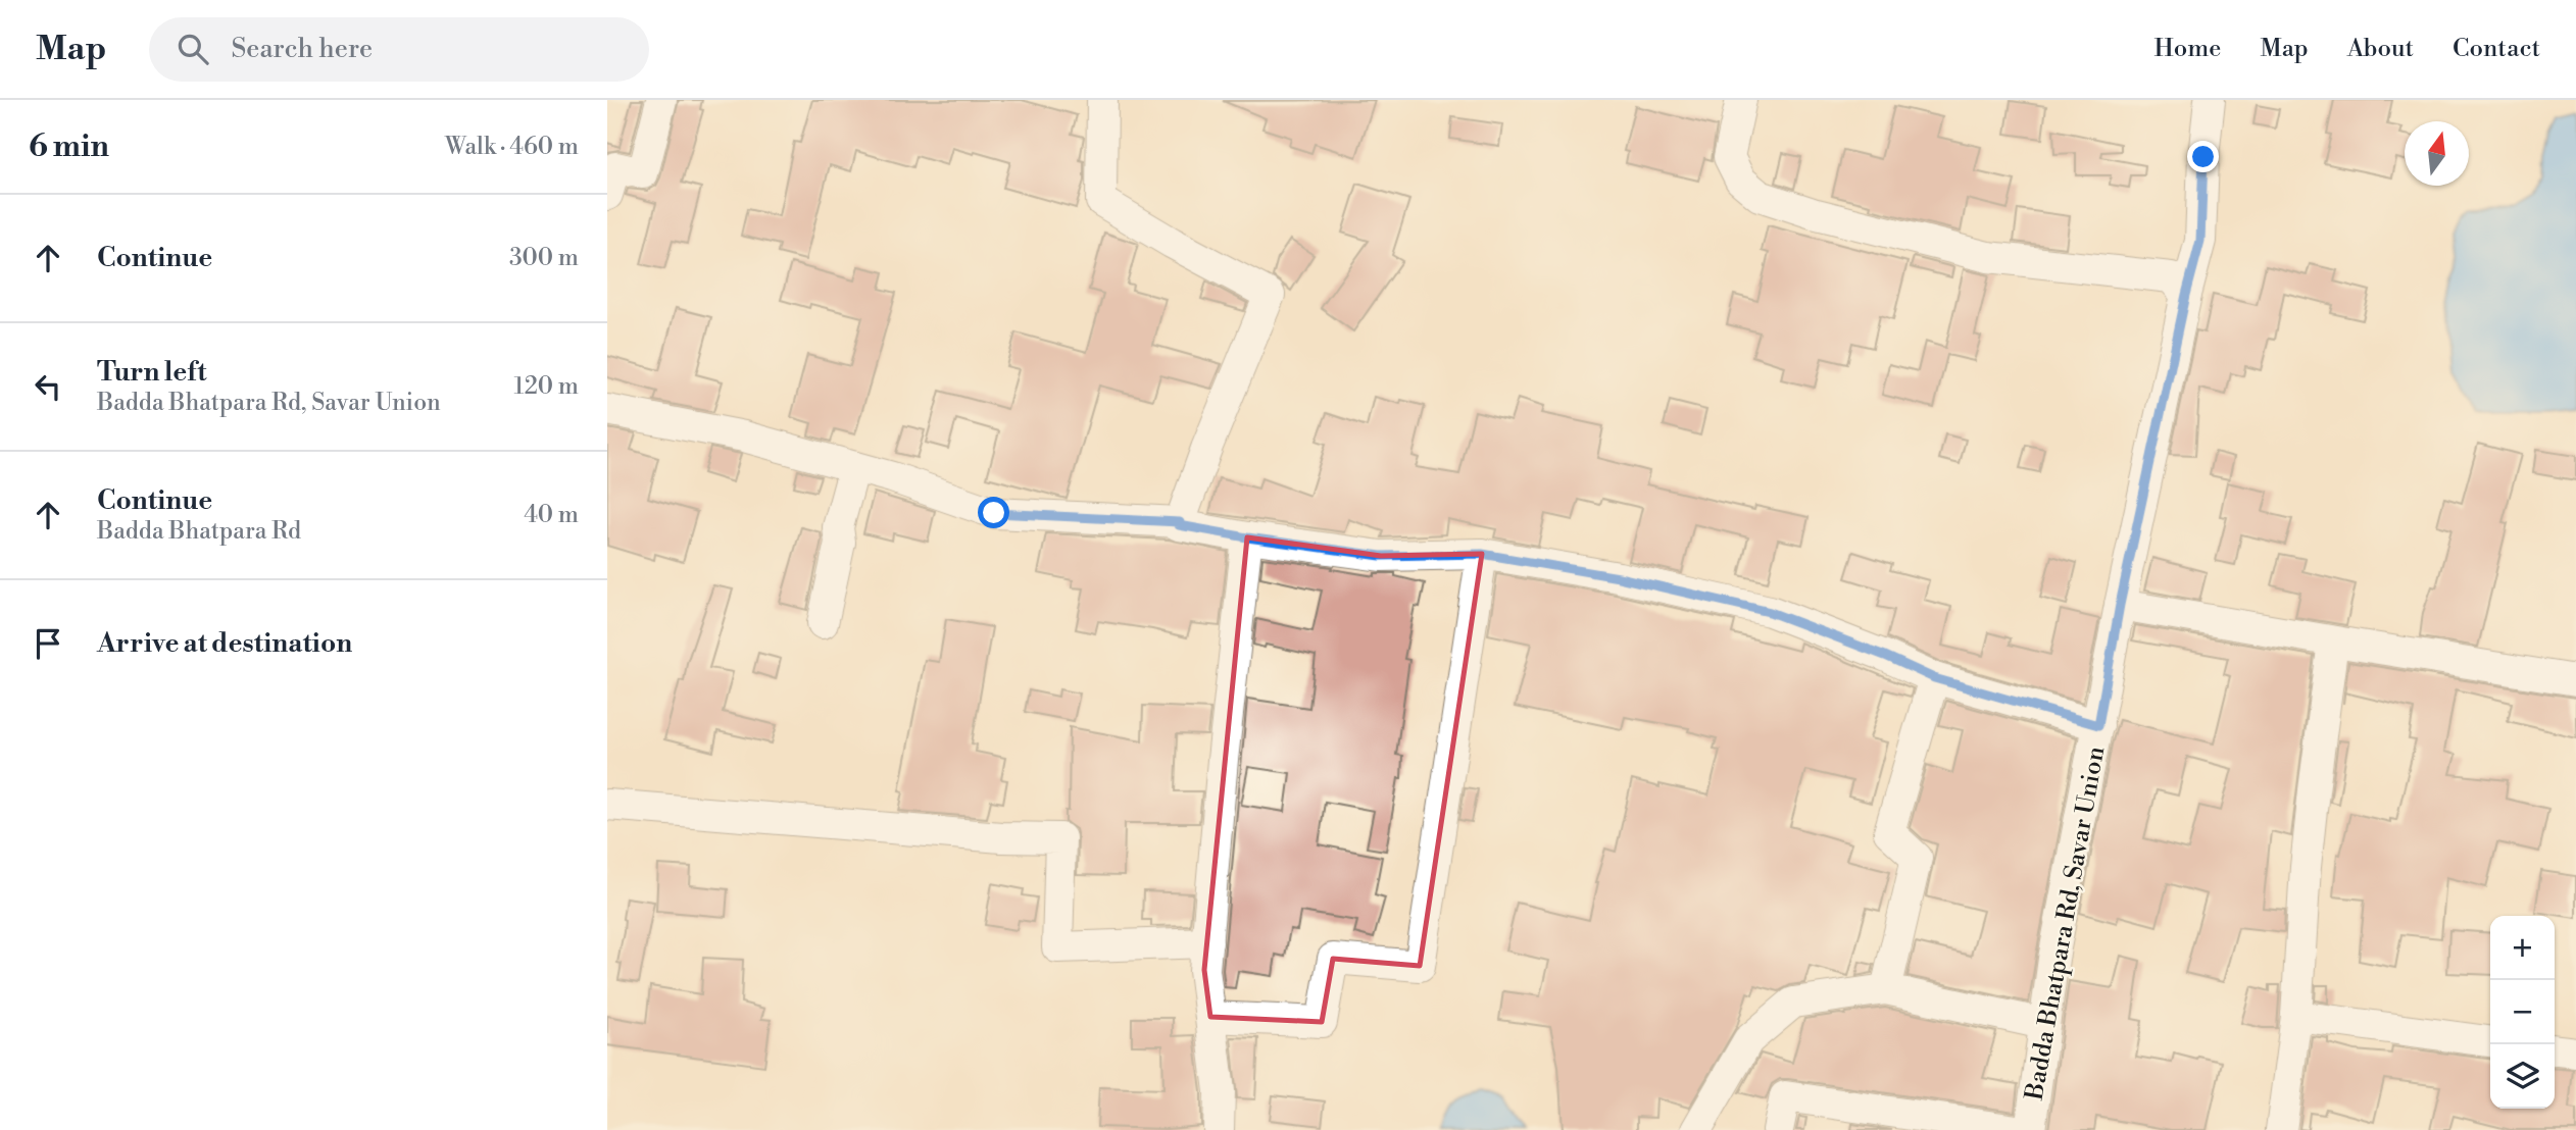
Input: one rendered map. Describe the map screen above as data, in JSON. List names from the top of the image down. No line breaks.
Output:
{"streets":{"street":["Badda Bhatpara Rd, Savar Union"]},"north":"top","page":{"header":"Map","search":"Search here","nav":["Home","Map","About","Contact"],"heading":["6 min","Walk · 460 m"],"list":[["Continue","300 m"],["Turn left","Badda Bhatpara Rd, Savar Union","120 m"],["Continue","Badda Bhatpara Rd","40 m"],"Arrive at destination"],"map_buttons":["+","−"]}}
